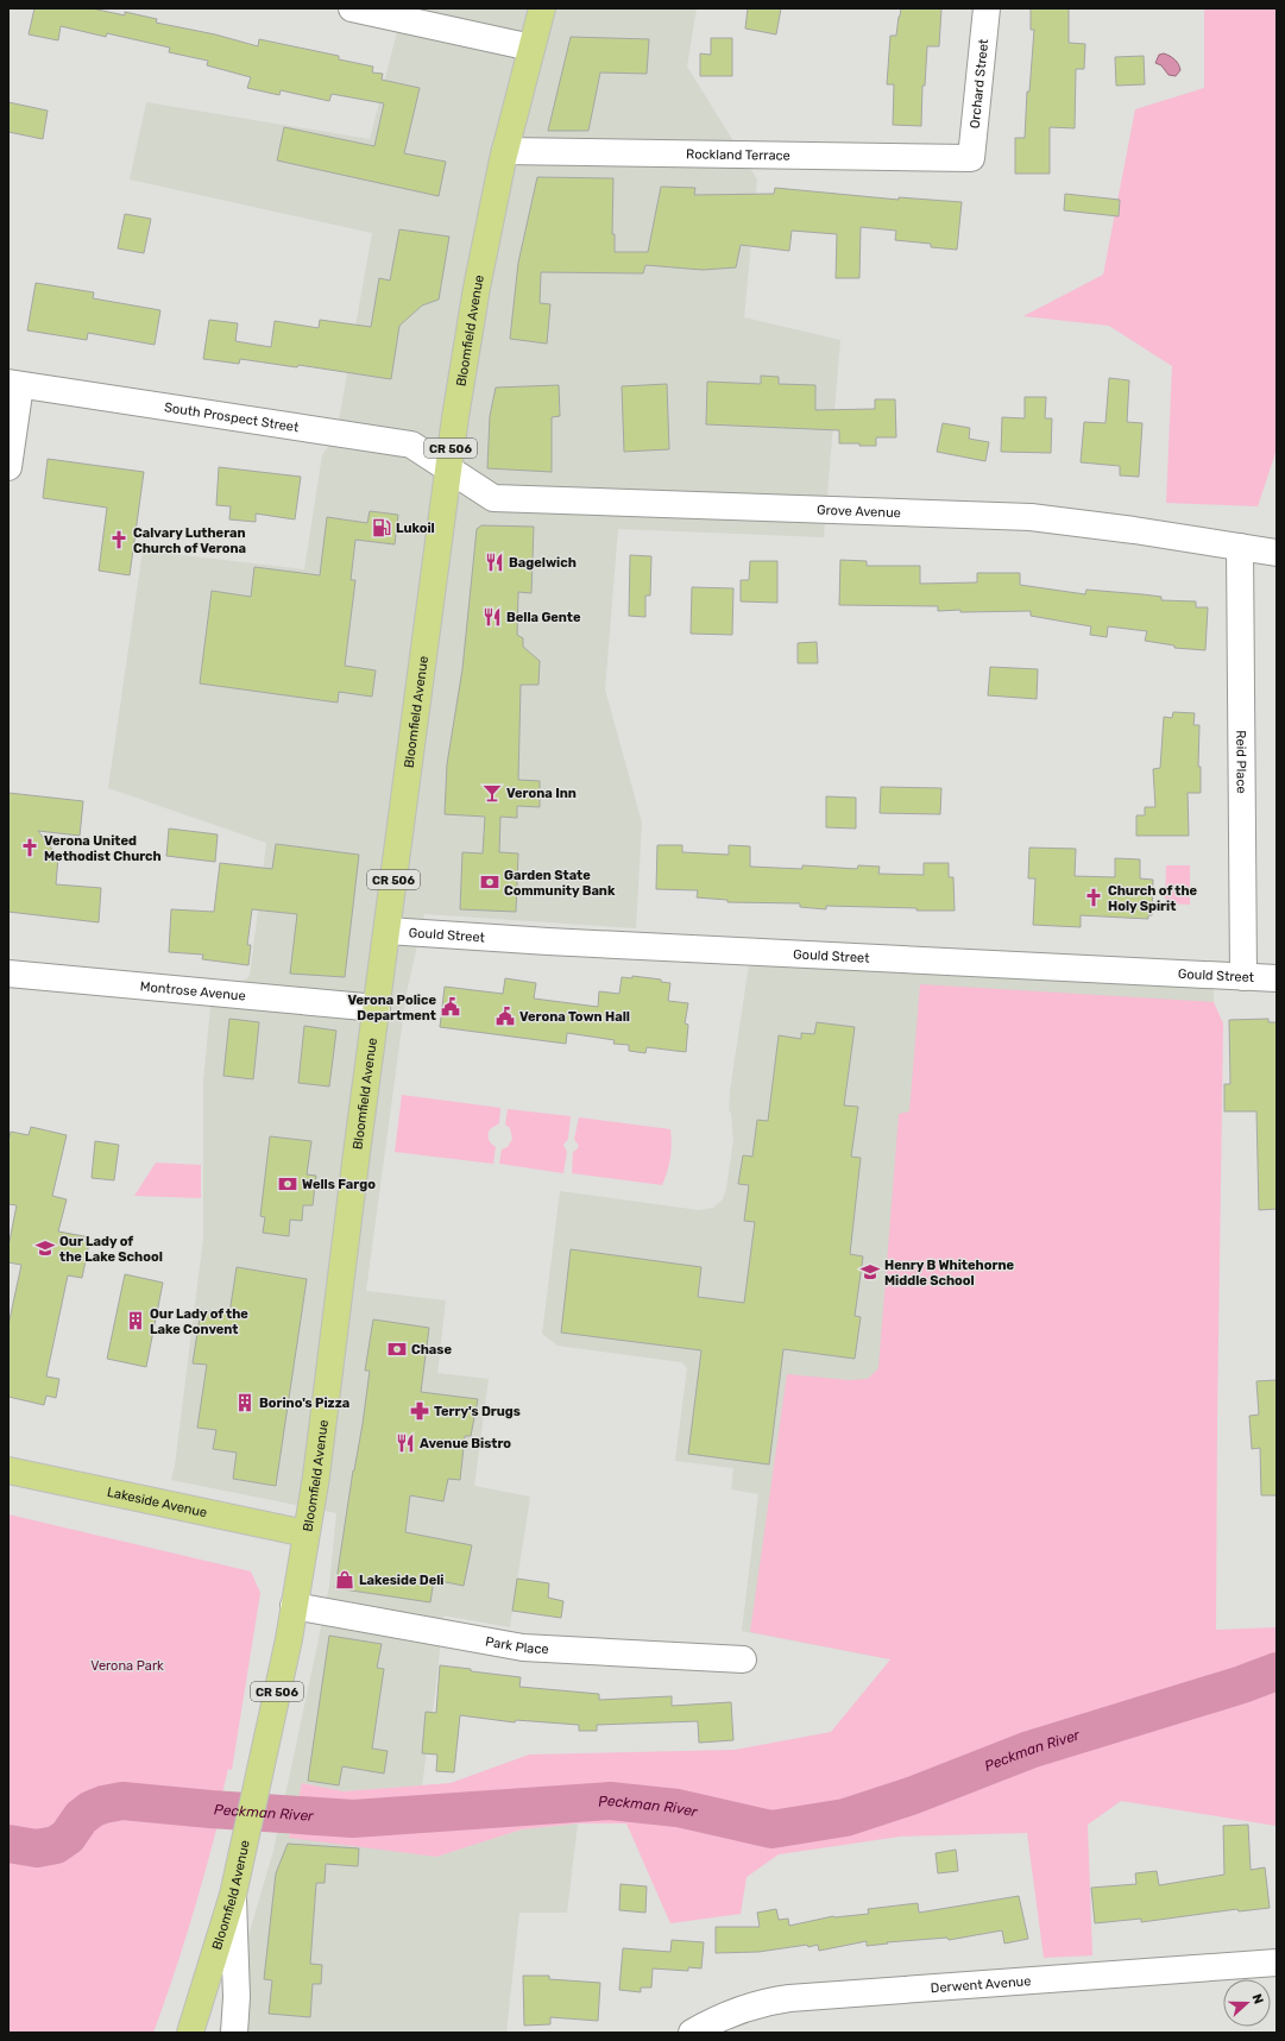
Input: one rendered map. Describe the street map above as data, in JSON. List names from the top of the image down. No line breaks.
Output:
{"streets":{"main road":["Bloomfield Avenue","CR 506","Lakeside Avenue"],"street":["Orchard Street","Rockland Terrace","South Prospect Street","Grove Avenue","Reid Place","Gould Street","Montrose Avenue","Park Place","Derwent Avenue"]},"crossings":[["Orchard Street","Rockland Terrace"],["Rockland Terrace","Bloomfield Avenue"],["Bloomfield Avenue","South Prospect Street"],["Bloomfield Avenue","Grove Avenue"],["Bloomfield Avenue","Gould Street"],["Bloomfield Avenue","Montrose Avenue"],["Bloomfield Avenue","Lakeside Avenue"],["Bloomfield Avenue","Park Place"],["South Prospect Street","Grove Avenue"],["Grove Avenue","Reid Place"],["Reid Place","Gould Street"]],"water":["Peckman River"],"parks":["Verona Park"],"places":{"fuel station":["Lukoil"],"church":["Calvary Lutheran Church of Verona","Verona United Methodist Church","Church of the Holy Spirit"],"restaurant":["Bagelwich","Bella Gente","Avenue Bistro"],"bar":["Verona Inn"],"bank":["Garden State Community Bank","Wells Fargo","Chase"],"public building":["Verona Police Department","Verona Town Hall"],"school or university":["Our Lady of the Lake School","Henry B Whitehorne Middle School"],"building":["Our Lady of the Lake Convent","Borino's Pizza"],"pharmacy":["Terry's Drugs"],"shop":["Lakeside Deli"]},"north":"right"}
